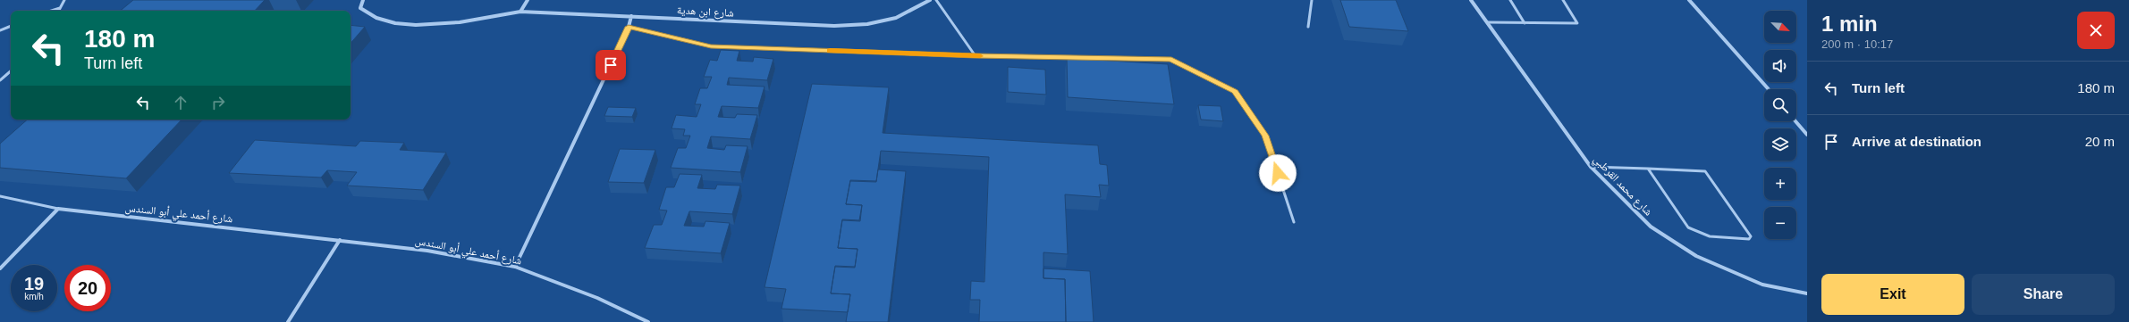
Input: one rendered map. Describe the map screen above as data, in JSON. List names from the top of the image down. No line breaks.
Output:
{"streets":{"street":["شارع ابن هدية","شارع محمد القرطبي","شارع أحمد علي أبو السندس"]},"north":"bottom right","page":{"heading":["1 min","200 m · 10:17"],"map_buttons":["+","−"],"turn":["180 m","Turn left"],"list":[{"name":"Turn left","value":"180 m"},{"name":"Arrive at destination","value":"20 m"}],"speed":"19 km/h","limit":"20","buttons":["Exit","Share"]}}
